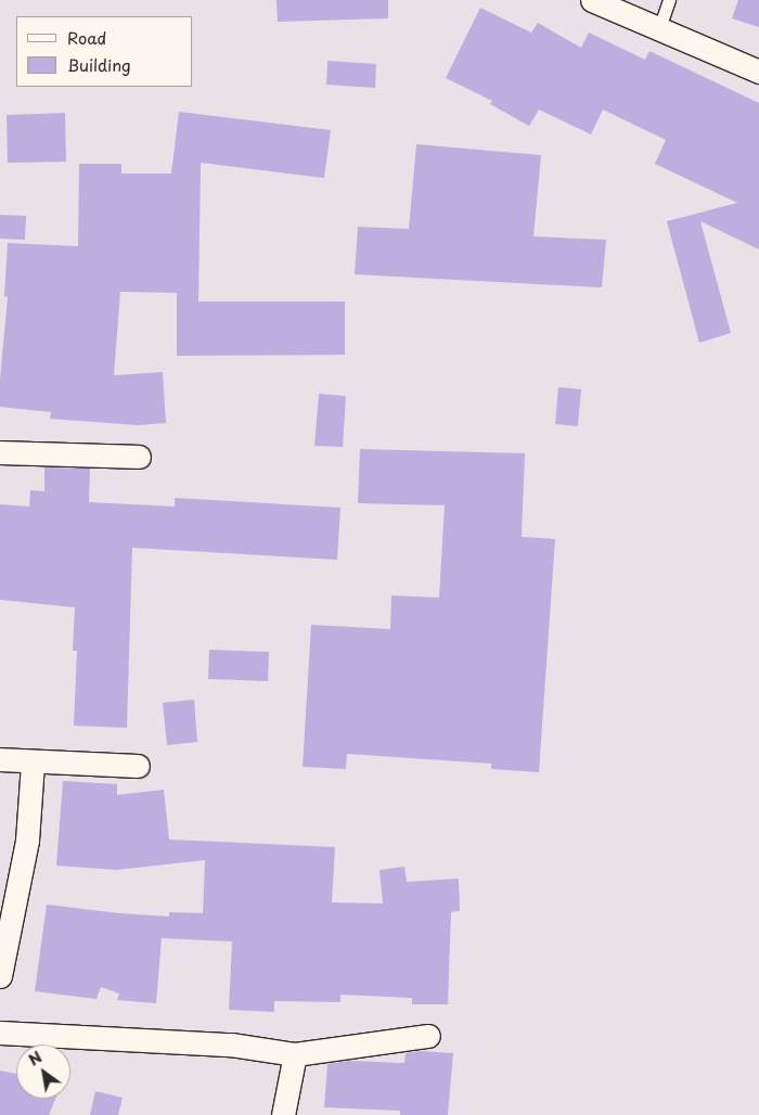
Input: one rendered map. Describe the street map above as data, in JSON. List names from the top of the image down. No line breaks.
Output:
{"legend":["Road","Building"],"north":"top left"}
